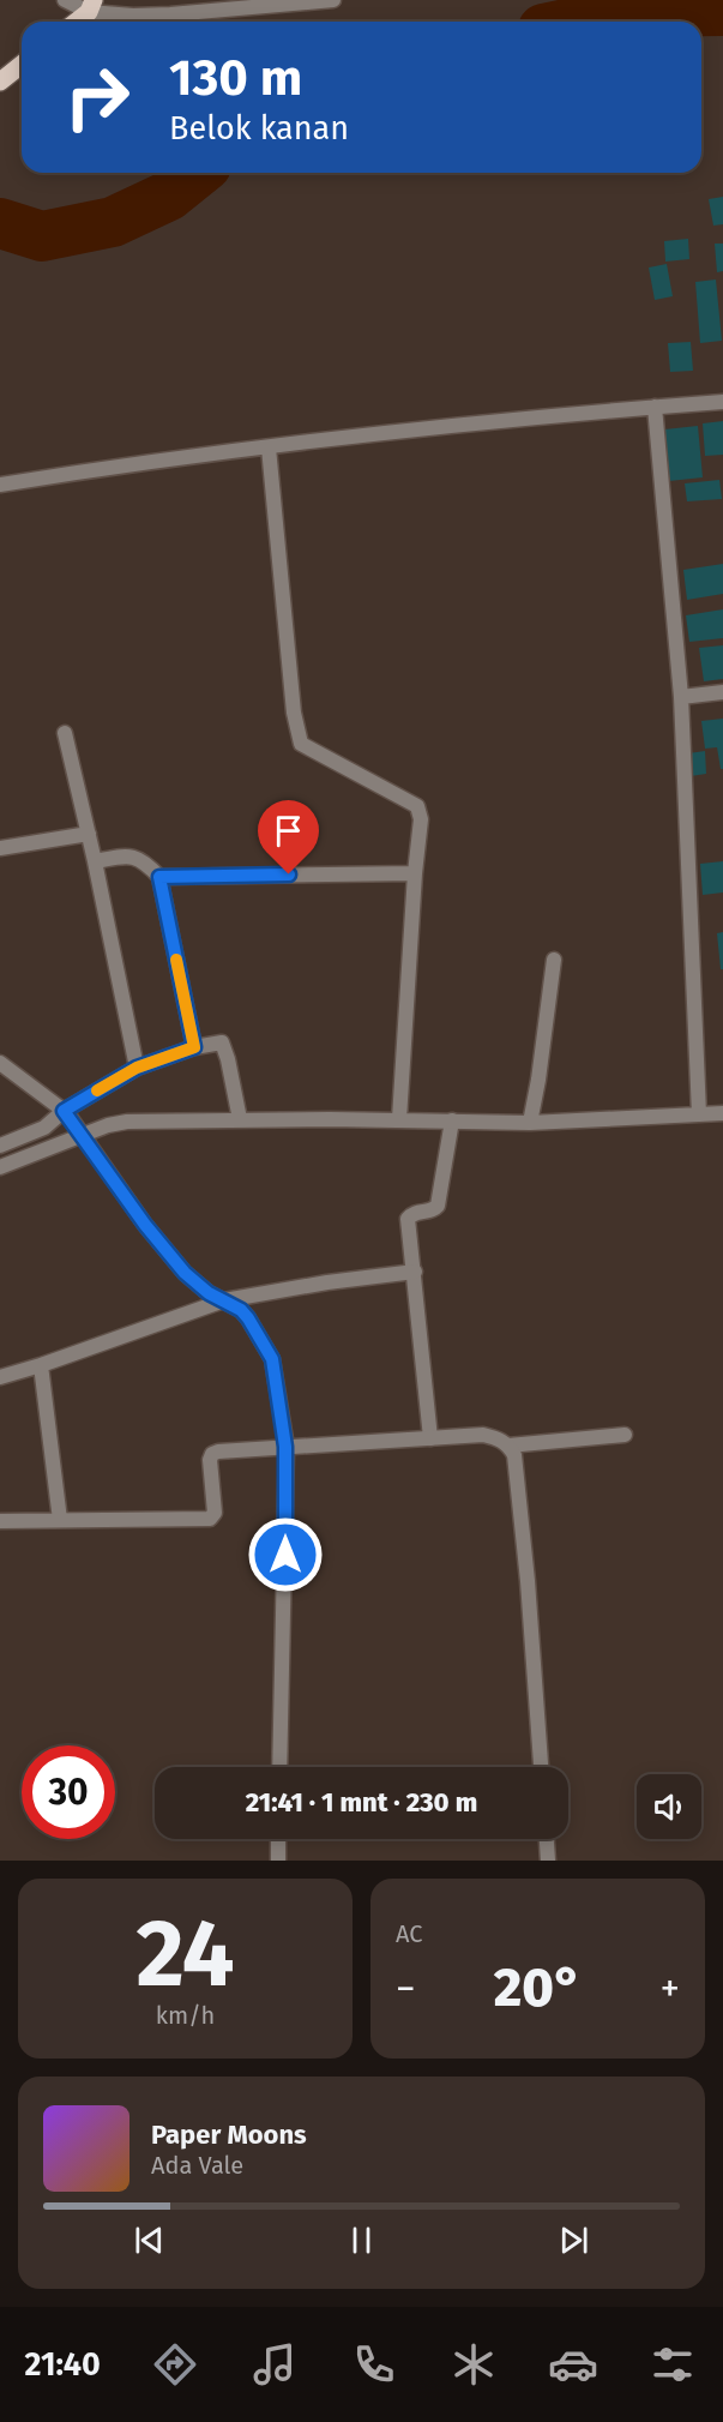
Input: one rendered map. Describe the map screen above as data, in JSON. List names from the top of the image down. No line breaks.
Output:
{"page":{"turn":["130 m","Belok kanan"],"limit":"30","trip":"21:41 · 1 mnt · 230 m","tile":[["24","km/h"],"AC"],"heat":["−","20°","+"],"song":["Paper Moons","Ada Vale"],"tabs":"21:40"}}
